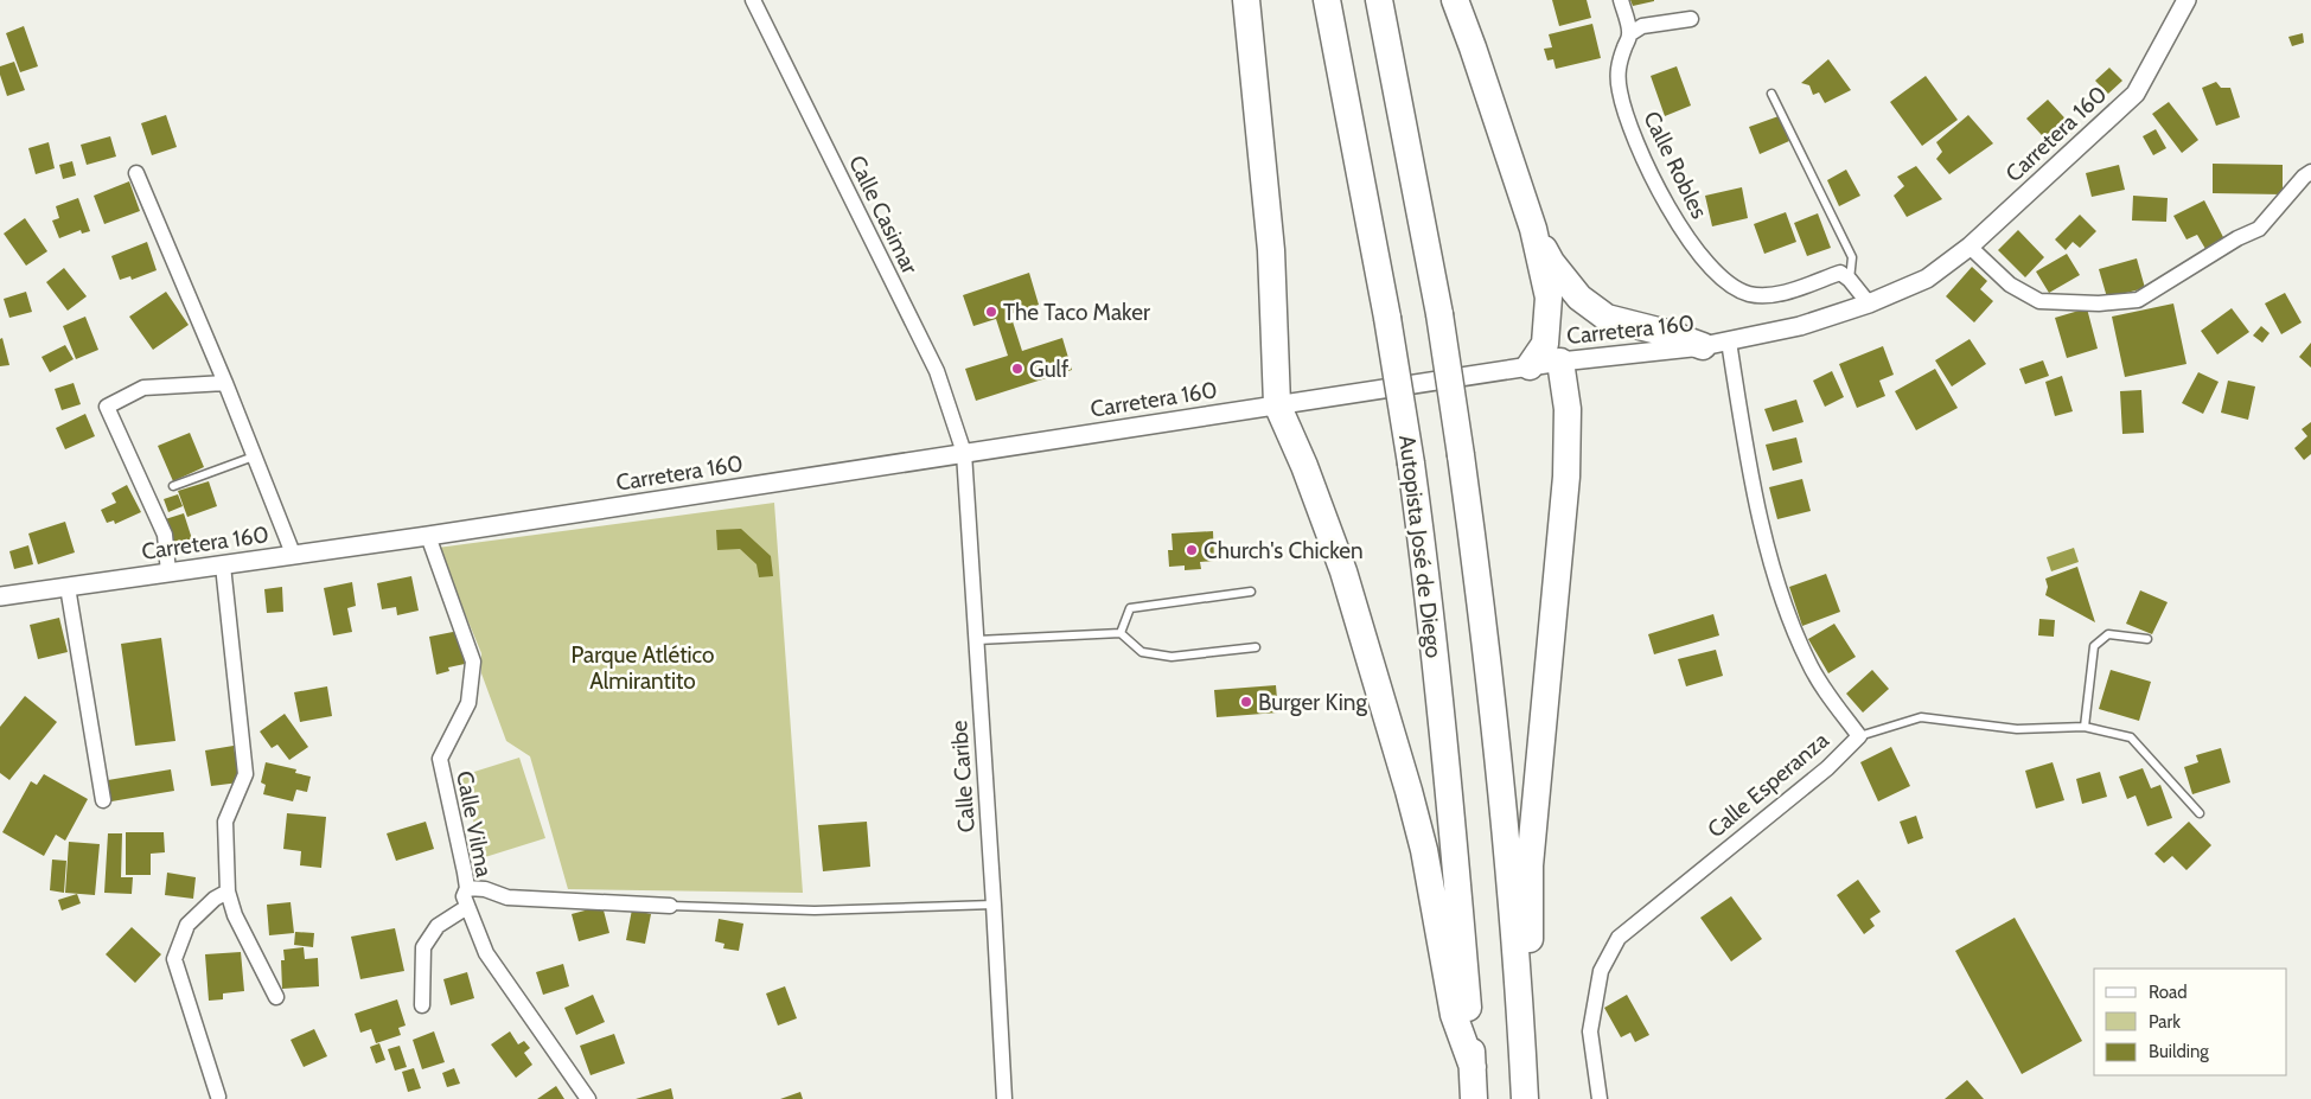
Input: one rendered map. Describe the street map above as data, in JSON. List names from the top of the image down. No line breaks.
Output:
{"streets":{"highway":["Autopista José de Diego"],"street":["Carretera 160","Calle Robles","Calle Casimar","Calle Caribe","Calle Esperanza","Calle Vilma"]},"crossings":[["Carretera 160","Calle Casimar"],["Carretera 160","Calle Caribe"],["Carretera 160","Calle Esperanza"],["Carretera 160","Calle Vilma"],["Calle Casimar","Calle Caribe"]],"parks":["Parque Atlético Almirantito"],"places":["The Taco Maker","Gulf","Church's Chicken","Burger King"],"legend":["Road","Park","Building"]}
